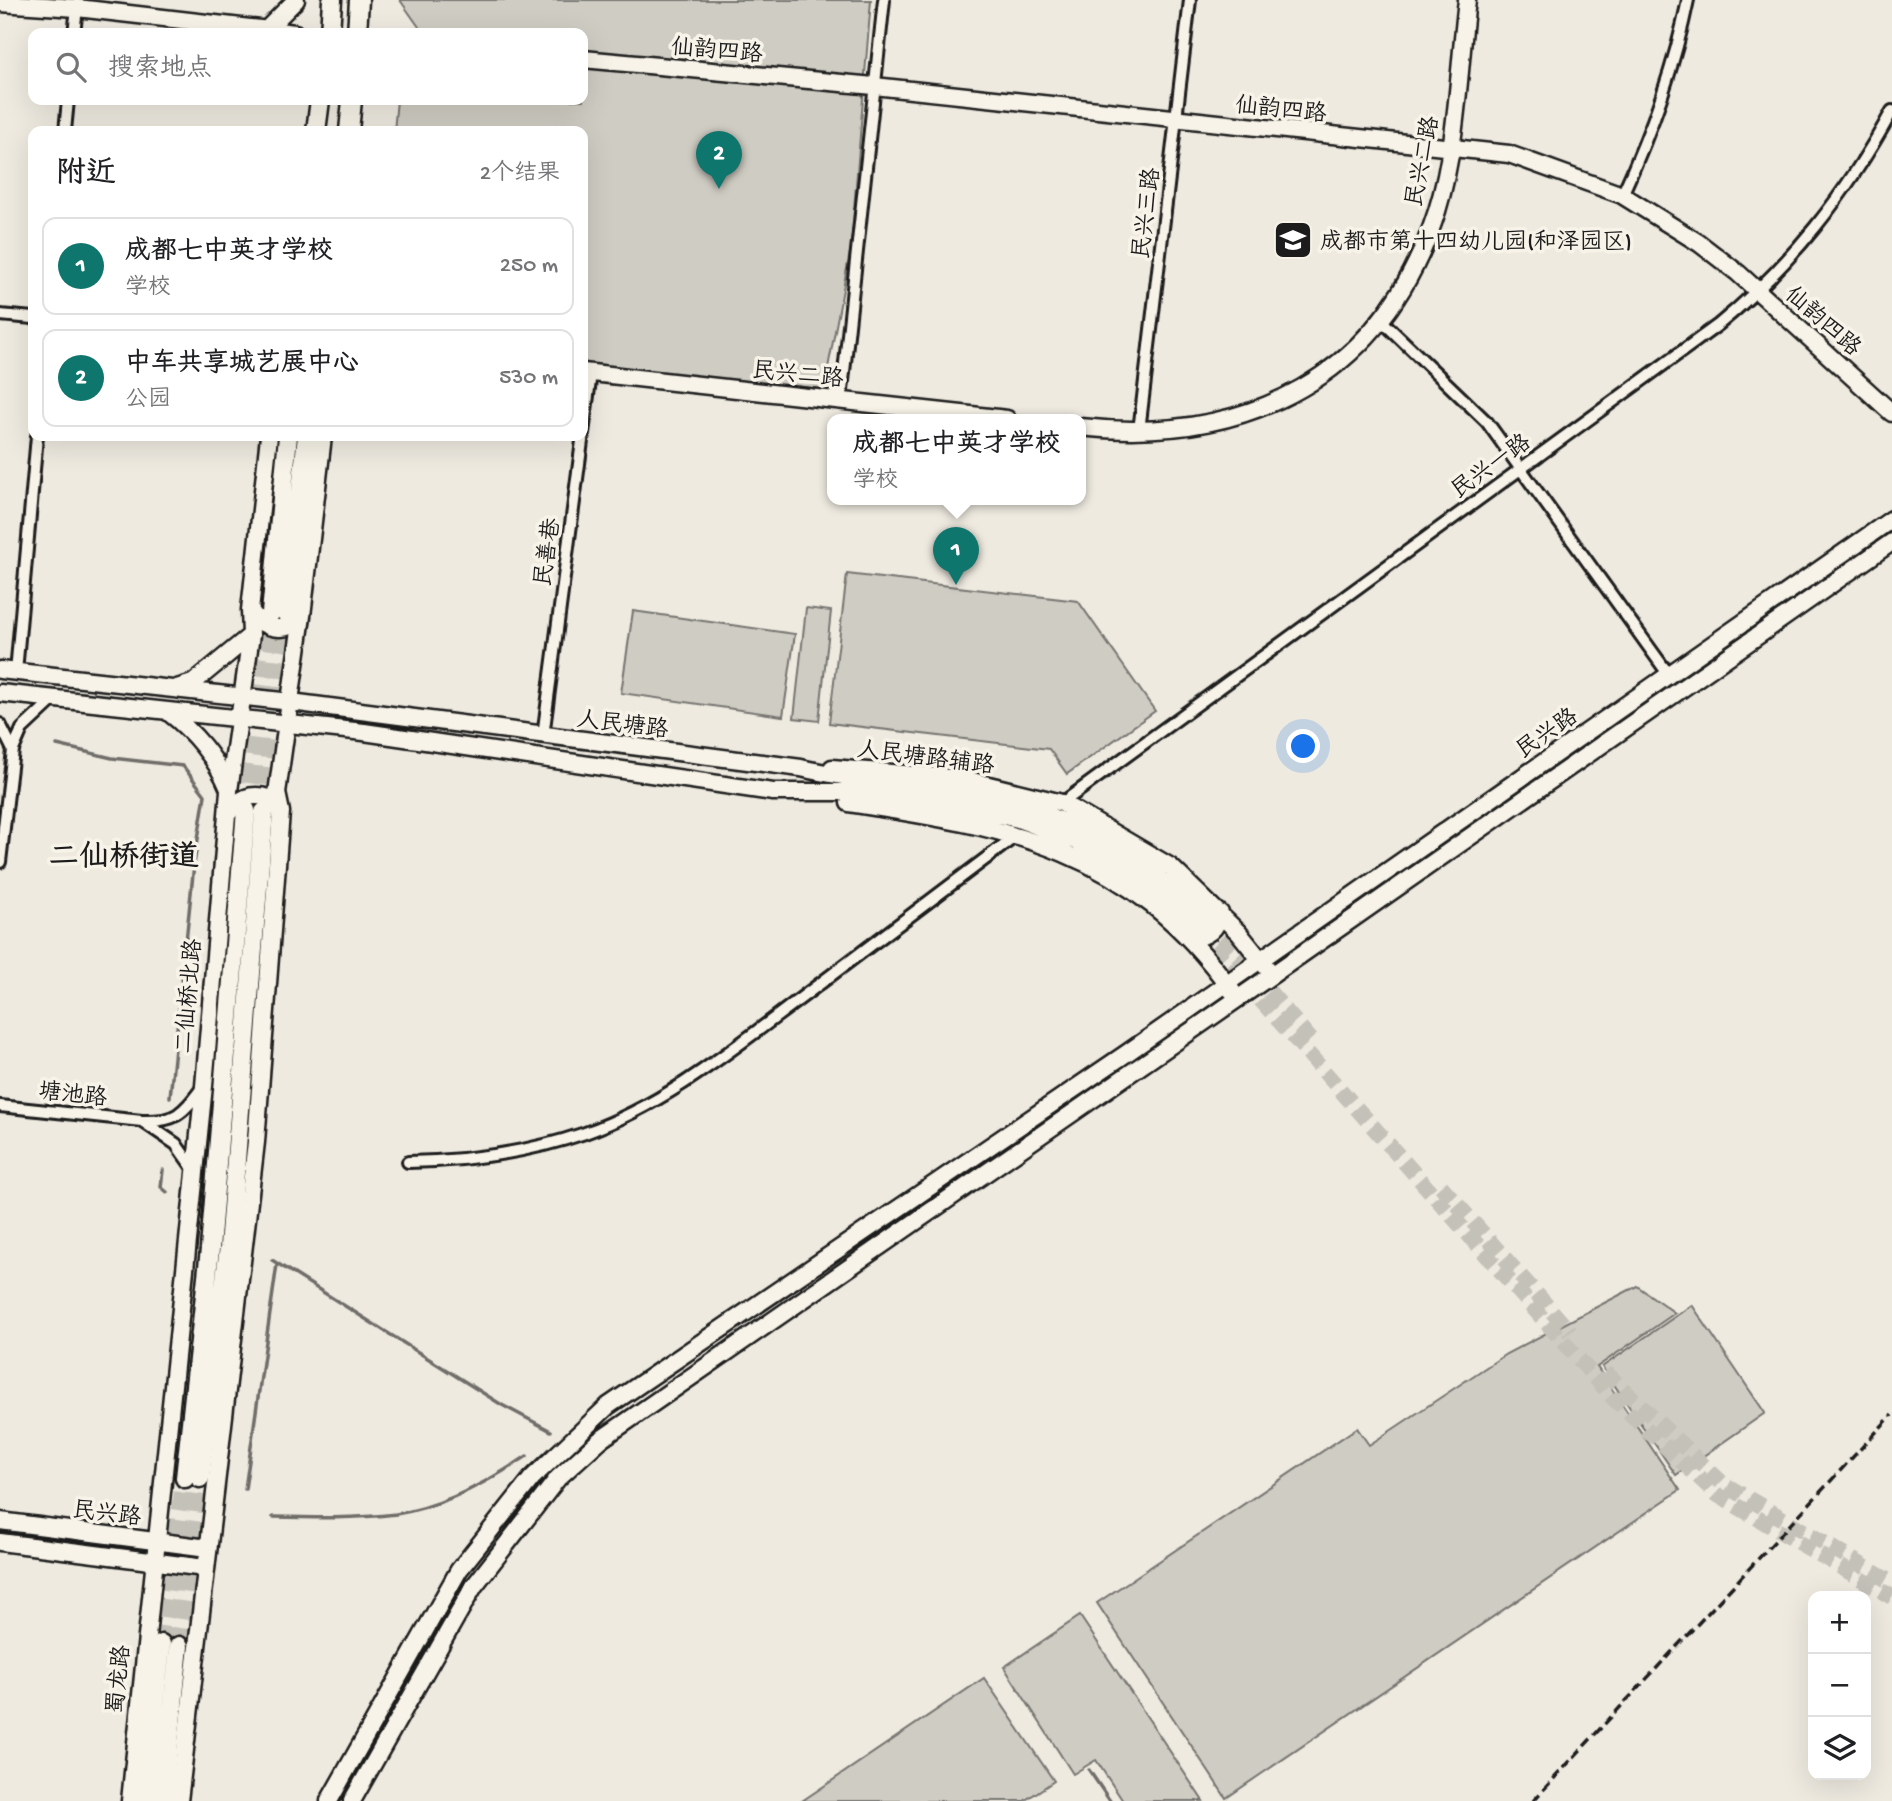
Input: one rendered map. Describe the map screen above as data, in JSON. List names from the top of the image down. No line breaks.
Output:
{"streets":{"main road":["蜀龙路"],"street":["仙韵四路","民兴二路","民兴三路","民兴一路","民善巷","人民塘路","民兴路","人民塘路辅路","二仙桥北路","塘池路"]},"crossings":[["仙韵四路","民兴二路"],["仙韵四路","民兴三路"],["仙韵四路","民兴一路"],["民兴二路","民兴三路"],["民兴一路","人民塘路辅路"],["民善巷","人民塘路"],["人民塘路","人民塘路辅路"],["人民塘路","二仙桥北路"],["民兴路","人民塘路辅路"],["民兴路","二仙桥北路"],["民兴路","蜀龙路"],["二仙桥北路","蜀龙路"]],"districts":["二仙桥街道"],"places":{"school or university":["成都市第十四幼儿园(和泽园区)"]},"page":{"search":"搜索地点","heading":["附近","2个结果"],"pins":["2","1"],"list":[{"mark":"1","name":"成都七中英才学校","note":"学校","value":"250 m"},{"mark":"2","name":"中车共享城艺展中心","note":"公园","value":"530 m"}],"popup":["成都七中英才学校","学校"],"map_buttons":["+","−"]}}
